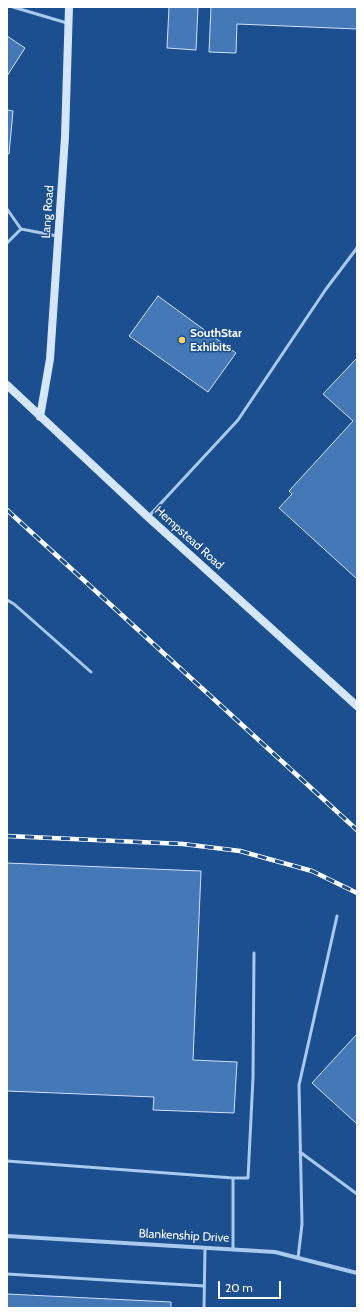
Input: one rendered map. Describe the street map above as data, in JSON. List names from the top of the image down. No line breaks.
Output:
{"streets":{"main road":["Lang Road","Hempstead Road"],"street":["Blankenship Drive"]},"crossings":[["Lang Road","Hempstead Road"]],"places":["SouthStar Exhibits"],"scale_bar":"20 m"}
